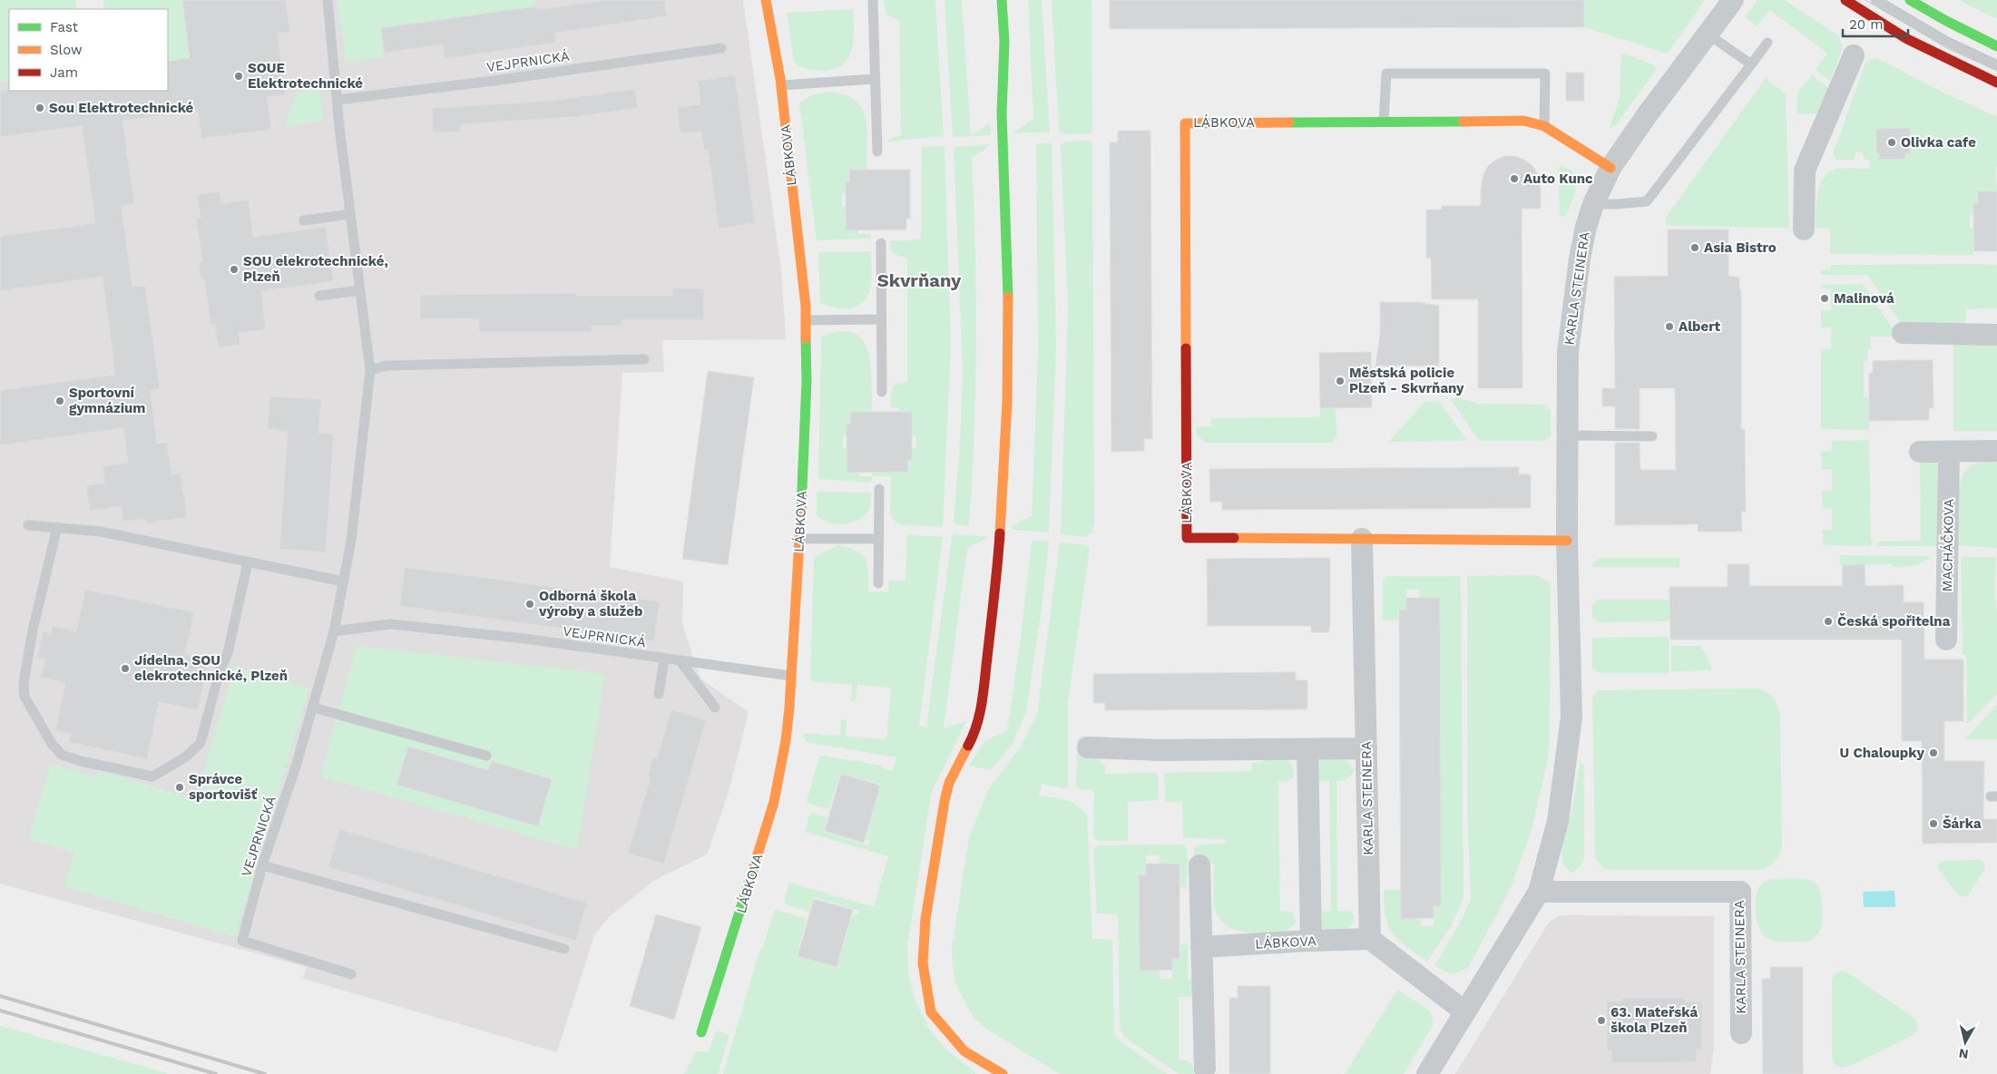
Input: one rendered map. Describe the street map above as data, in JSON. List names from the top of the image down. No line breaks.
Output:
{"streets":{"street":["LÁBKOVA","KARLA STEINERA","MACHÁČKOVA"],"lane":["VEJPRNICKÁ"]},"crossings":[["VEJPRNICKÁ","LÁBKOVA"],["LÁBKOVA","KARLA STEINERA"]],"districts":["Skvrňany"],"places":["SOUE Elektrotechnické","Sou Elektrotechnické","Olivka cafe","Auto Kunc","Asia Bistro","SOU elekrotechnické, Plzeň","Malinová","Albert","Městská policie Plzeň - Skvrňany","Sportovní gymnázium","Odborná škola výroby a služeb","Česká spořitelna","Jídelna, SOU elekrotechnické, Plzeň","U Chaloupky","Správce sportovišť","Šárka","63. Mateřská škola Plzeň"],"legend":["Fast","Slow","Jam"],"scale_bar":"20 m","north":"bottom"}
